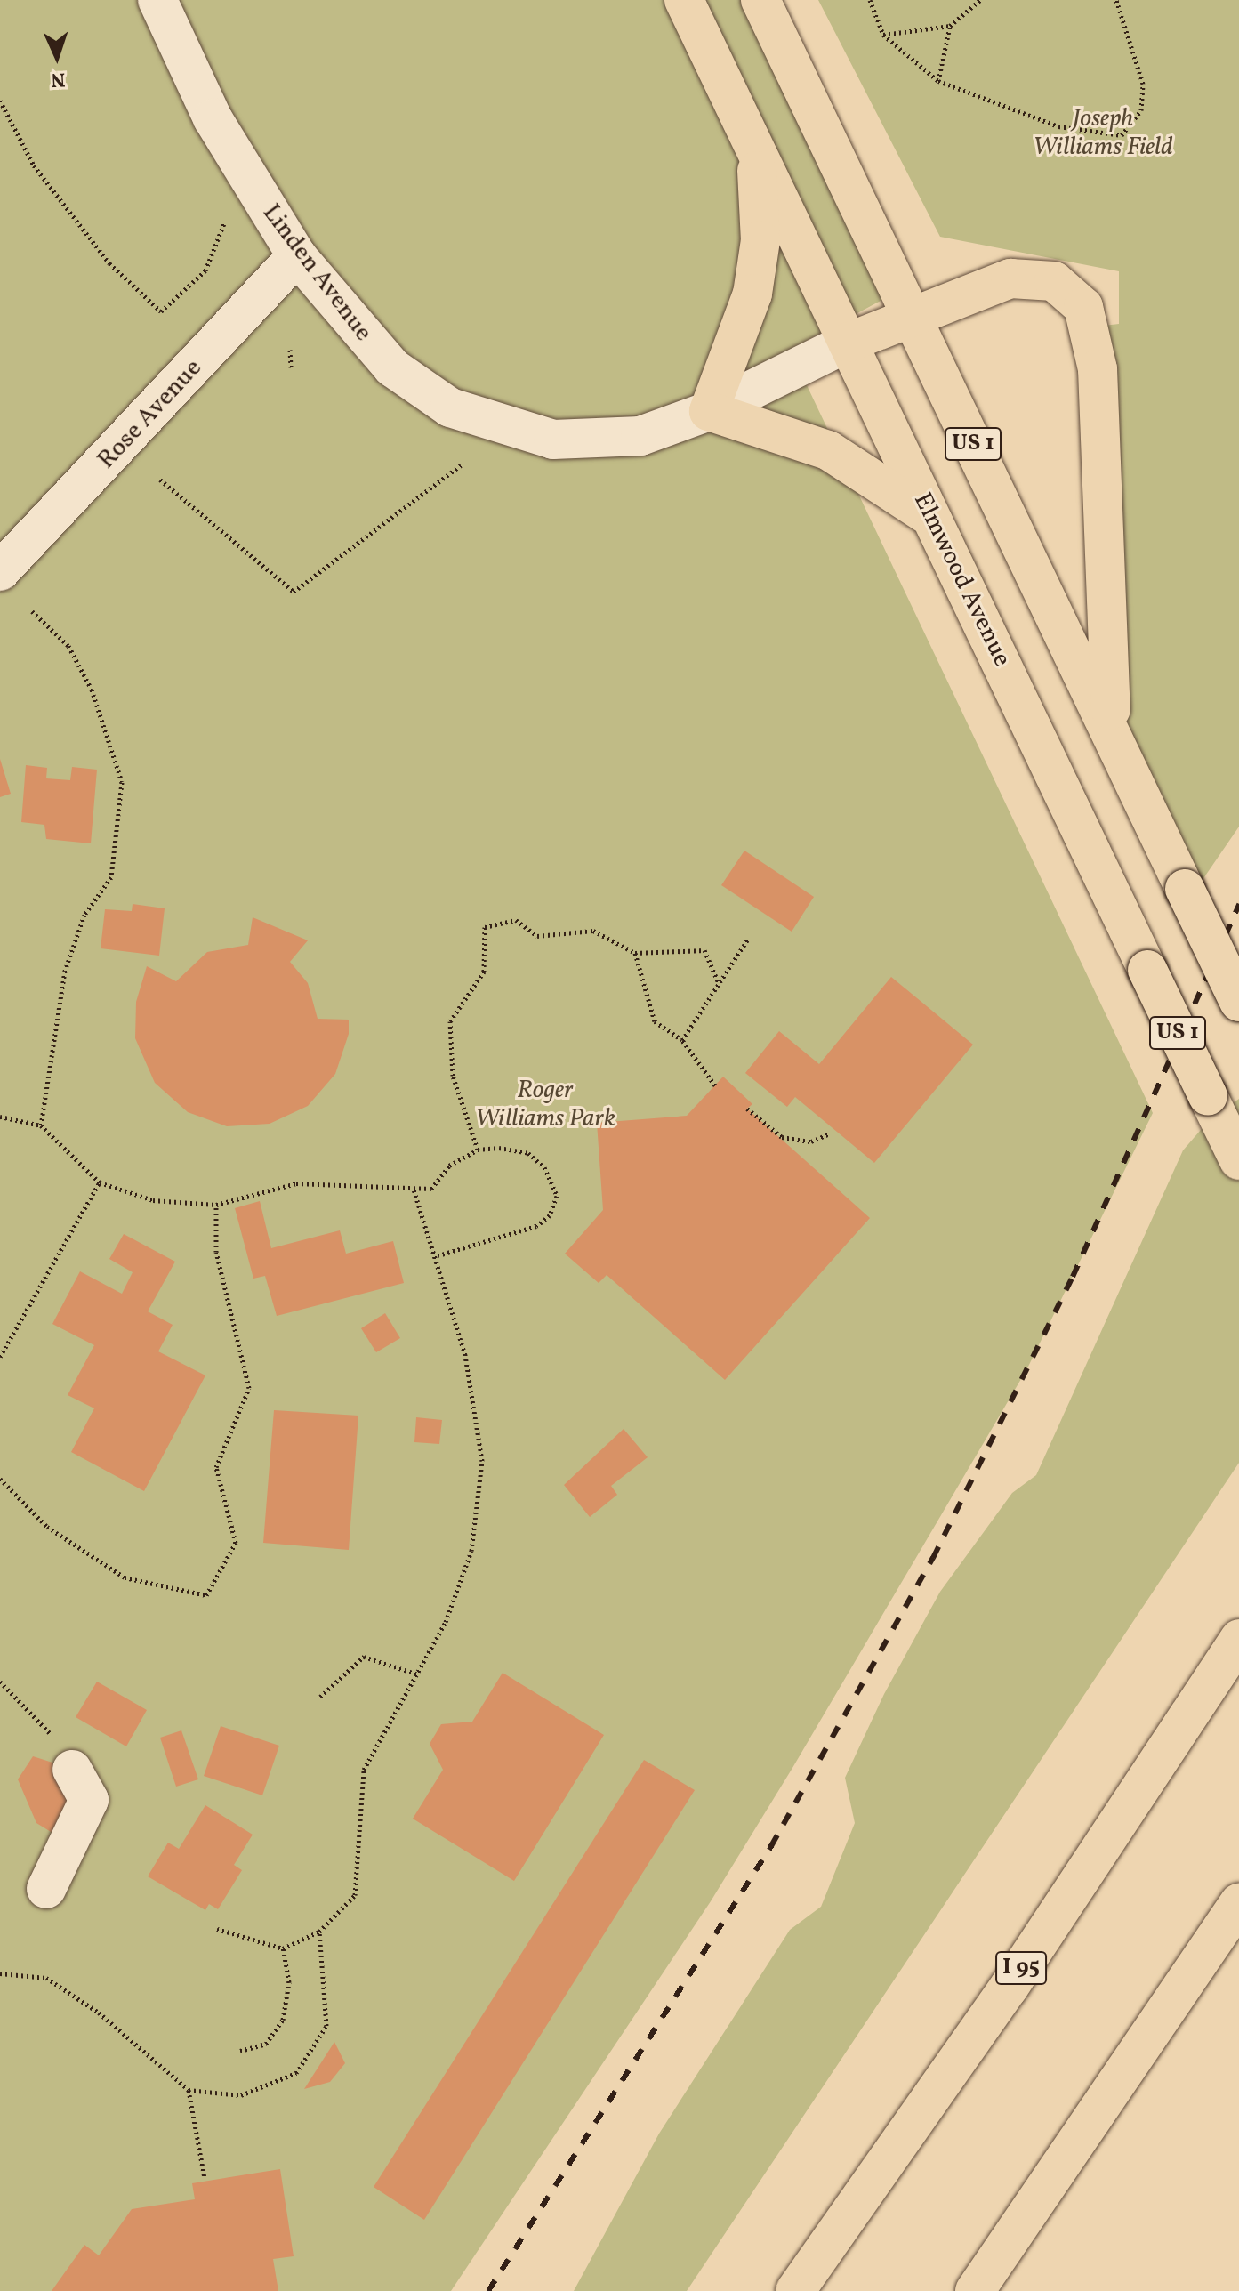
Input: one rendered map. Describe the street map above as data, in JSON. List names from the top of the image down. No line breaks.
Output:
{"streets":{"main road":["US 1","Elmwood Avenue","I 95"],"street":["Linden Avenue","Rose Avenue"]},"crossings":[["Linden Avenue","Rose Avenue"],["Linden Avenue","Elmwood Avenue"]],"parks":["Joseph Williams Field","Roger Williams Park"],"north":"bottom"}
